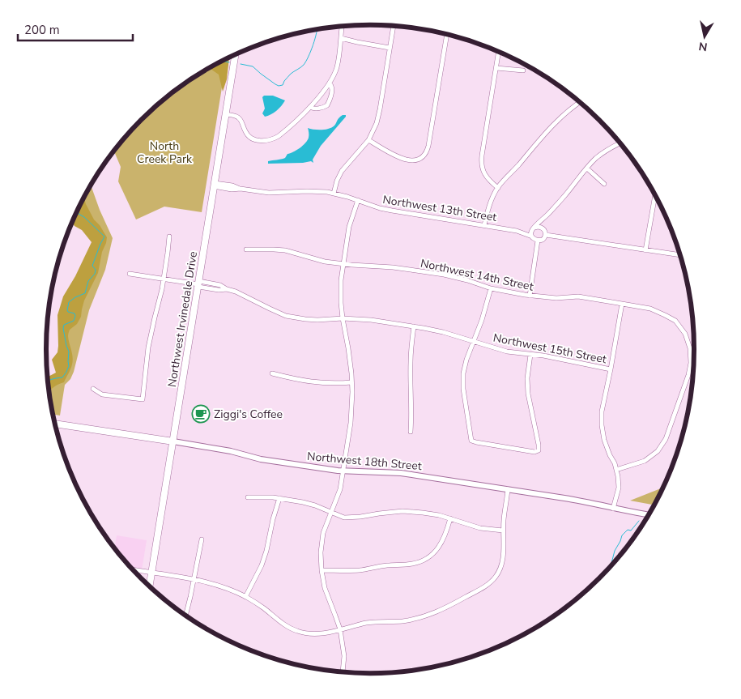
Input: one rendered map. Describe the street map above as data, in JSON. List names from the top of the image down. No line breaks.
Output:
{"streets":{"main road":["Northwest Irvinedale Drive","Northwest 18th Street"],"street":["Northwest 13th Street","Northwest 14th Street","Northwest 15th Street"]},"crossings":[["Northwest 13th Street","Northwest Irvinedale Drive"],["Northwest Irvinedale Drive","Northwest 15th Street"],["Northwest Irvinedale Drive","Northwest 18th Street"]],"parks":["North Creek Park"],"places":{"cafe":["Ziggi's Coffee"]},"scale_bar":"200 m","north":"bottom"}
